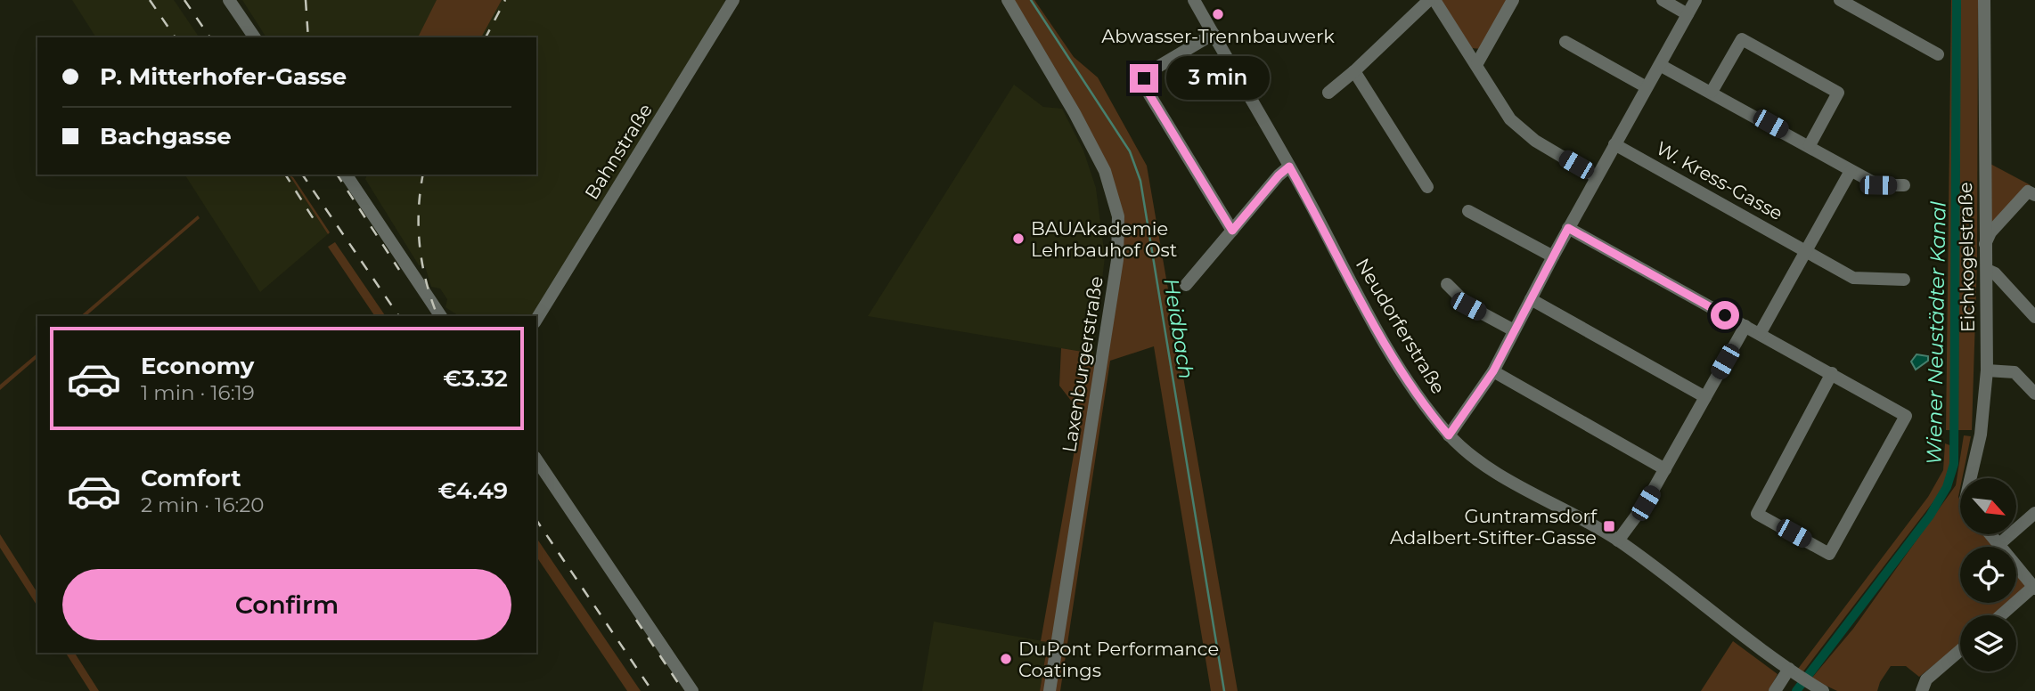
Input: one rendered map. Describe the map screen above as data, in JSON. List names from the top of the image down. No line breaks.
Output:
{"streets":{"street":["Bahnstraße","W. Kress-Gasse","Eichkogelstraße","Neudorferstraße","Laxenburgerstraße"]},"water":["Heidbach","Wiener Neustädter Kanal"],"places":{"other":["Abwasser-Trennbauwerk","BAUAkademie Lehrbauhof Ost","DuPont Performance Coatings"],"transit":["Guntramsdorf Adalbert-Stifter-Gasse"]},"north":"bottom right","page":{"banner":["P. Mitterhofer-Gasse","Bachgasse"],"bubble":"3 min","list":[{"name":"Economy","note":"1 min · 16:19","value":"€3.32"},{"name":"Comfort","note":"2 min · 16:20","value":"€4.49"}],"buttons":"Confirm"}}
